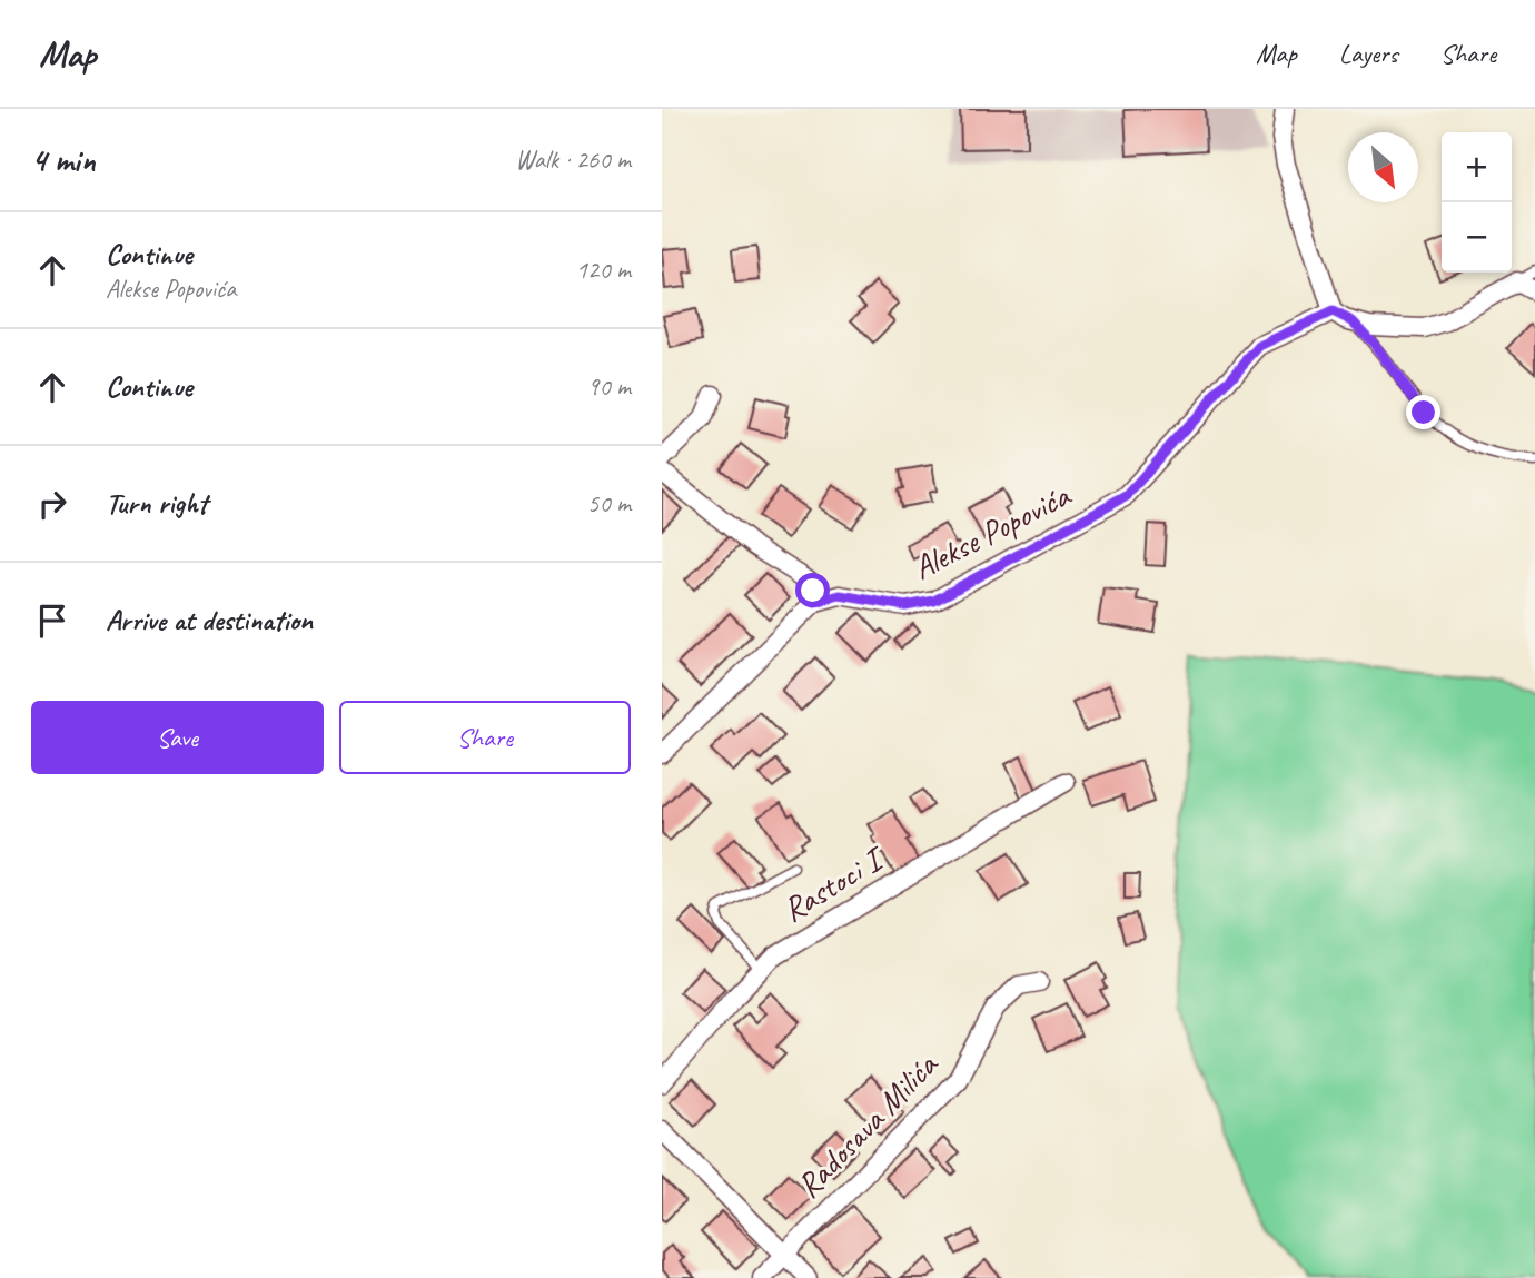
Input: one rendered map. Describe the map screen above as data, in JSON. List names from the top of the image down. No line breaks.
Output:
{"streets":{"street":["Alekse Popovića","Rastoci I","Radosava Milića"]},"north":"bottom right","page":{"header":"Map","nav":["Map","Layers","Share"],"heading":["4 min","Walk · 260 m"],"map_buttons":["+","−"],"list":[["Continue","Alekse Popovića","120 m"],["Continue","90 m"],["Turn right","50 m"],"Arrive at destination"],"buttons":["Save","Share"]}}
